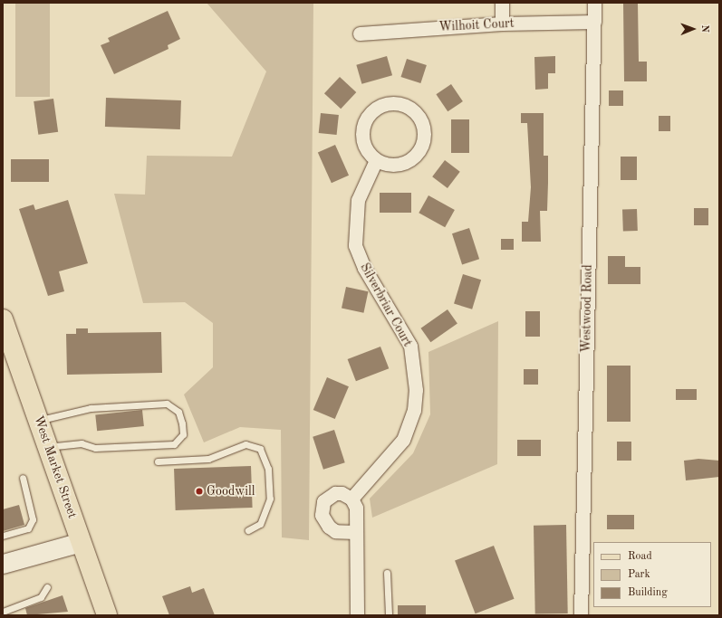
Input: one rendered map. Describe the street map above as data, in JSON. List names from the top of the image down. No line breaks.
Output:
{"streets":{"main road":["West Market Street"],"street":["Wilhoit Court","Silverbriar Court","Westwood Road"]},"crossings":[["Wilhoit Court","Westwood Road"]],"places":["Goodwill"],"legend":["Road","Park","Building"],"north":"right"}
